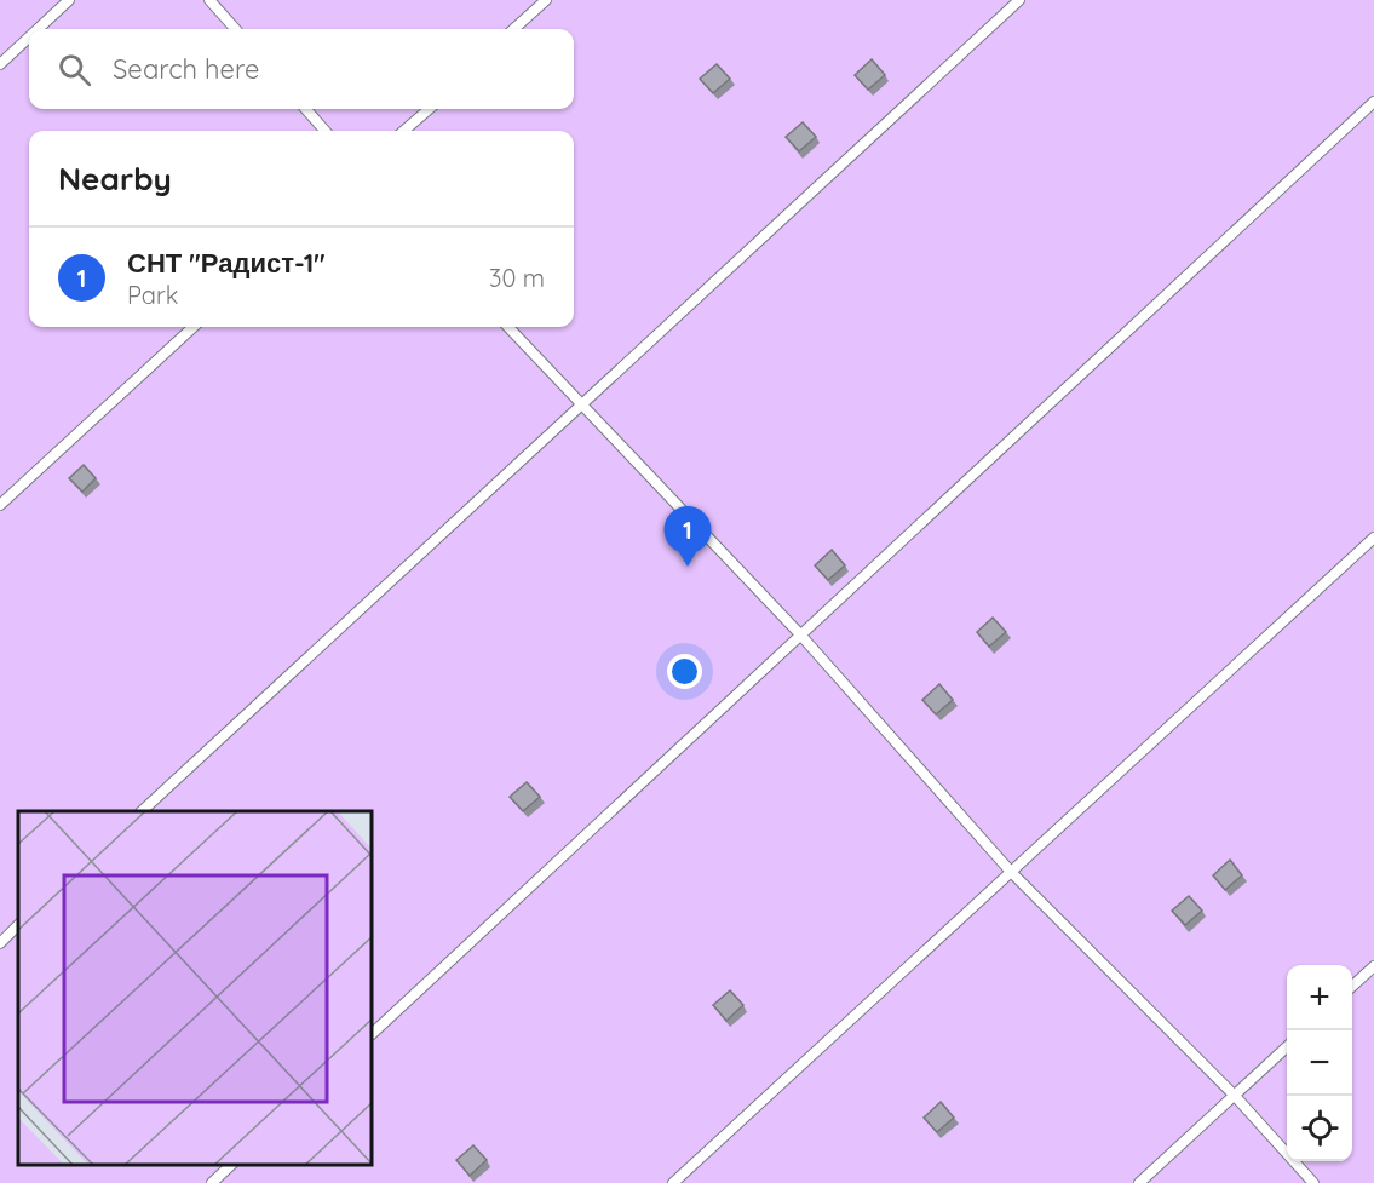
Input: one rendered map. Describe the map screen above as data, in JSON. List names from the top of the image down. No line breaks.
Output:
{"page":{"search":"Search here","heading":"Nearby","list":[{"mark":"1","name":"СНТ \"Радист-1\"","note":"Park","value":"30 m"}],"pins":"1","map_buttons":["+","−"]}}
